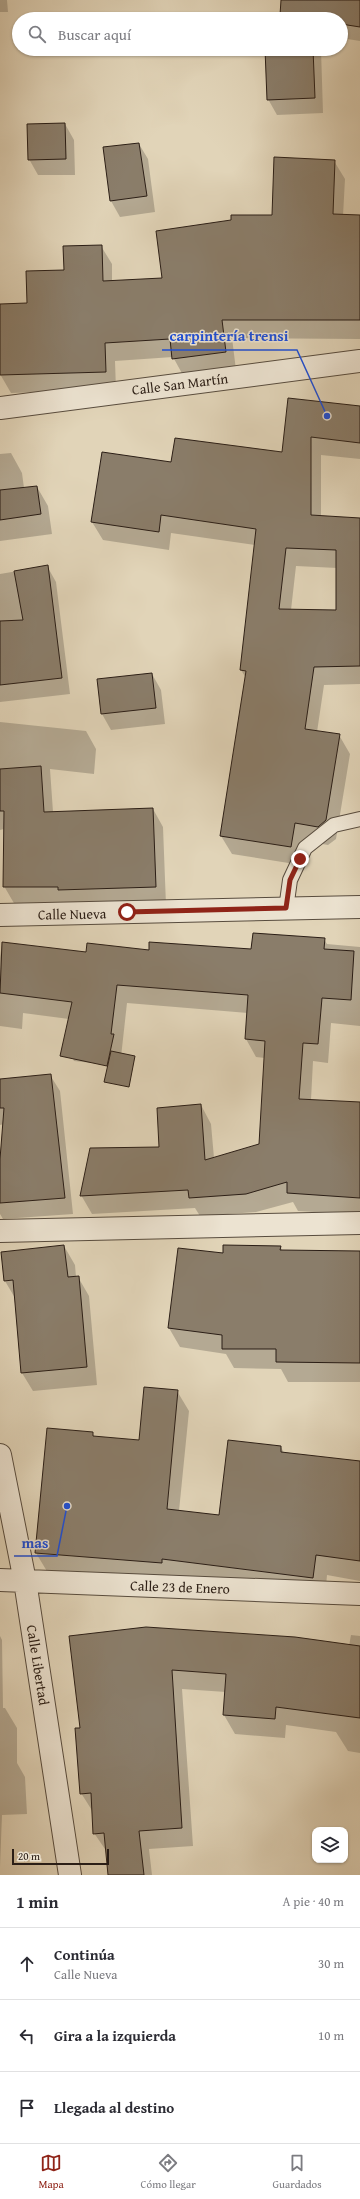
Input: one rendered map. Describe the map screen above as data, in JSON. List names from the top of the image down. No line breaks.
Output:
{"streets":{"street":["Calle San Martín","Calle Nueva","Calle 23 de Enero","Calle Libertad"]},"crossings":[["Calle 23 de Enero","Calle Libertad"]],"places":["carpintería trensi","mas"],"scale_bar":"20 m","page":{"search":"Buscar aquí","scale":"20 m","heading":["1 min","A pie · 40 m"],"list":[["Continúa","Calle Nueva","30 m"],["Gira a la izquierda","10 m"],"Llegada al destino"],"nav":["Mapa","Cómo llegar","Guardados"]}}
